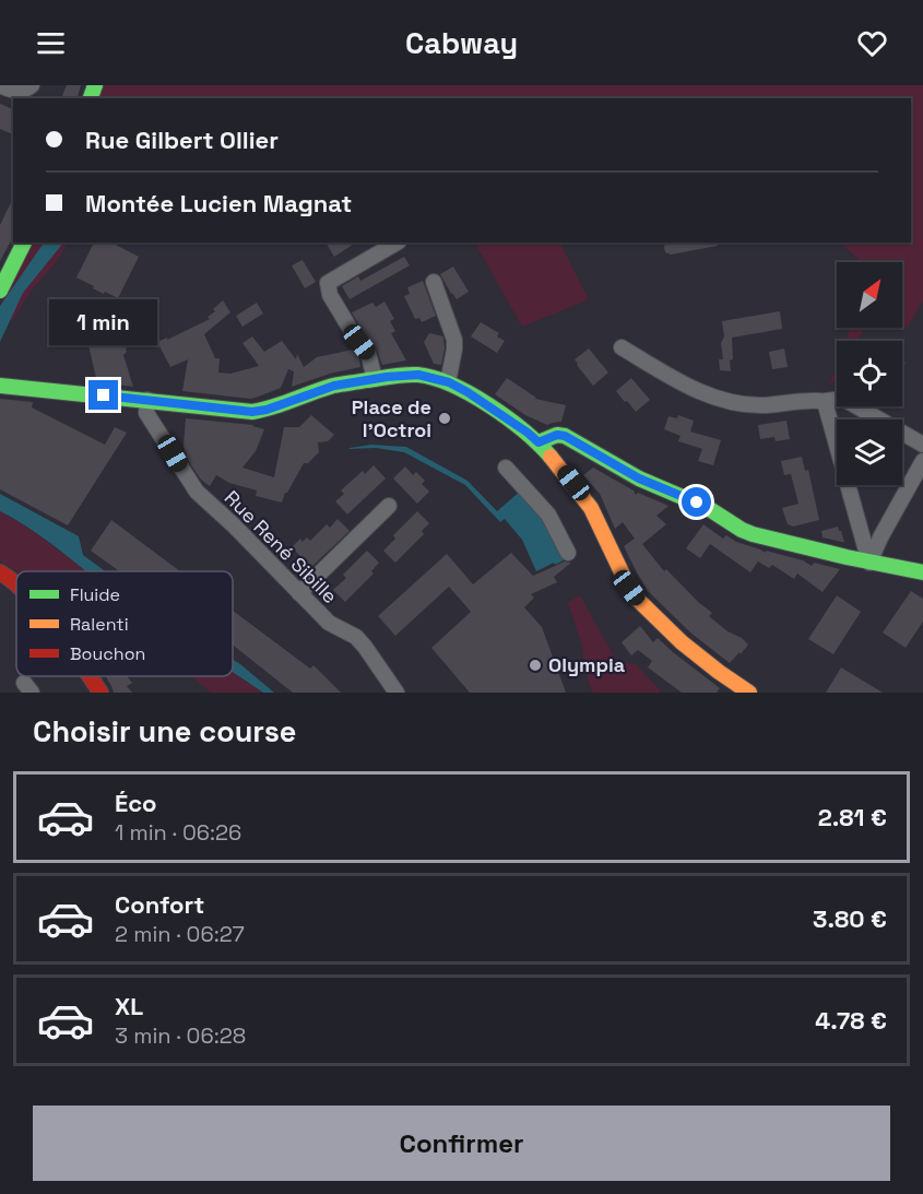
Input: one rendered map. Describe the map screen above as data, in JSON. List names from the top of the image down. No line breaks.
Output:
{"streets":{"street":["Rue René Sibille"]},"places":["Place de l'Octroi","Olympia"],"legend":["Fluide","Ralenti","Bouchon"],"north":"top right","page":{"header":"Cabway","banner":["Rue Gilbert Ollier","Montée Lucien Magnat"],"bubble":"1 min","heading":"Choisir une course","list":[{"name":"Éco","note":"1 min · 06:26","value":"2.81 €"},{"name":"Confort","note":"2 min · 06:27","value":"3.80 €"},{"name":"XL","note":"3 min · 06:28","value":"4.78 €"}],"buttons":"Confirmer"}}
